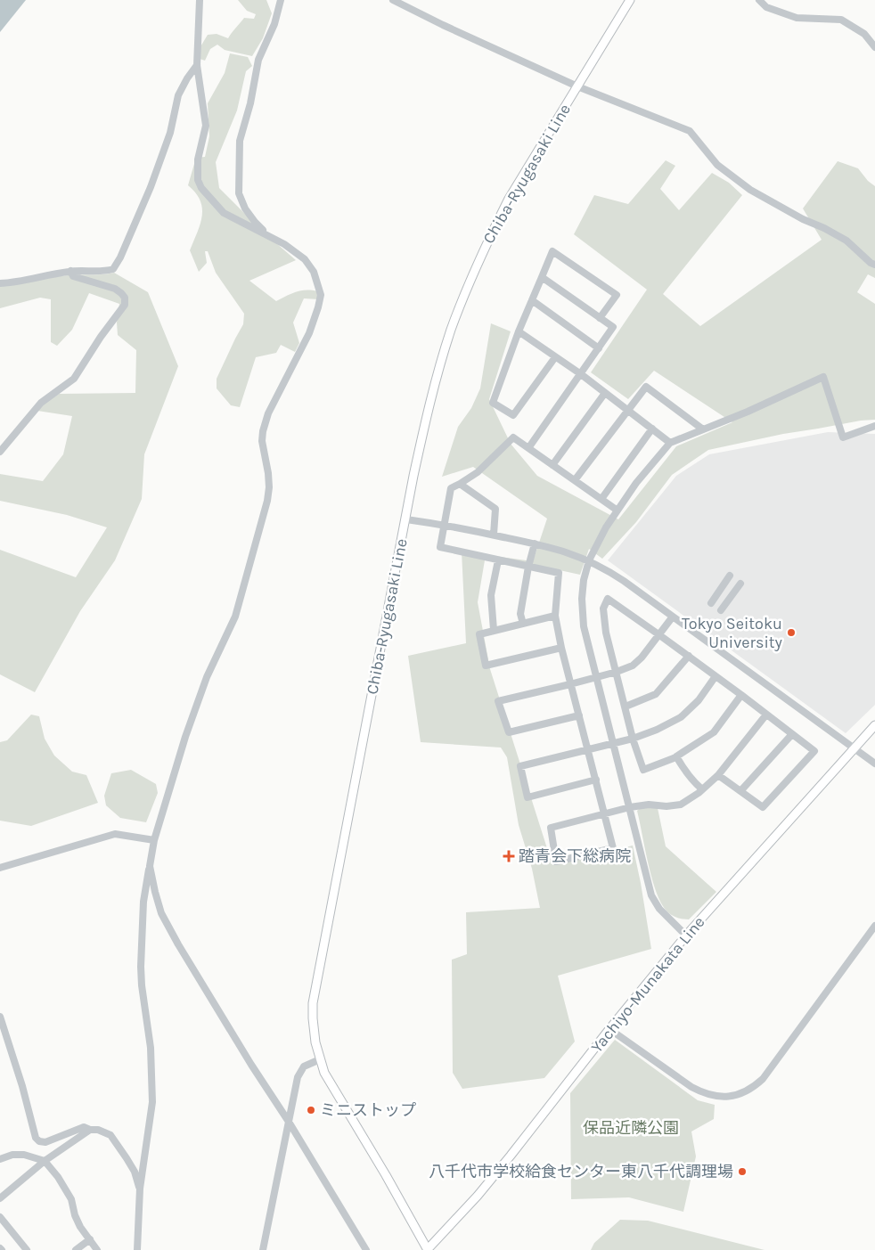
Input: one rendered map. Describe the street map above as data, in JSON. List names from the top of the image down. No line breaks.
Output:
{"streets":{"main road":["Chiba-Ryugasaki Line","Yachiyo-Munakata Line"]},"crossings":[["Chiba-Ryugasaki Line","Yachiyo-Munakata Line"]],"parks":["保品近隣公園"],"places":{"other":["Tokyo Seitoku University","ミニストップ","八千代市学校給食センター東八千代調理場"],"health":["踏青会下総病院"]}}
